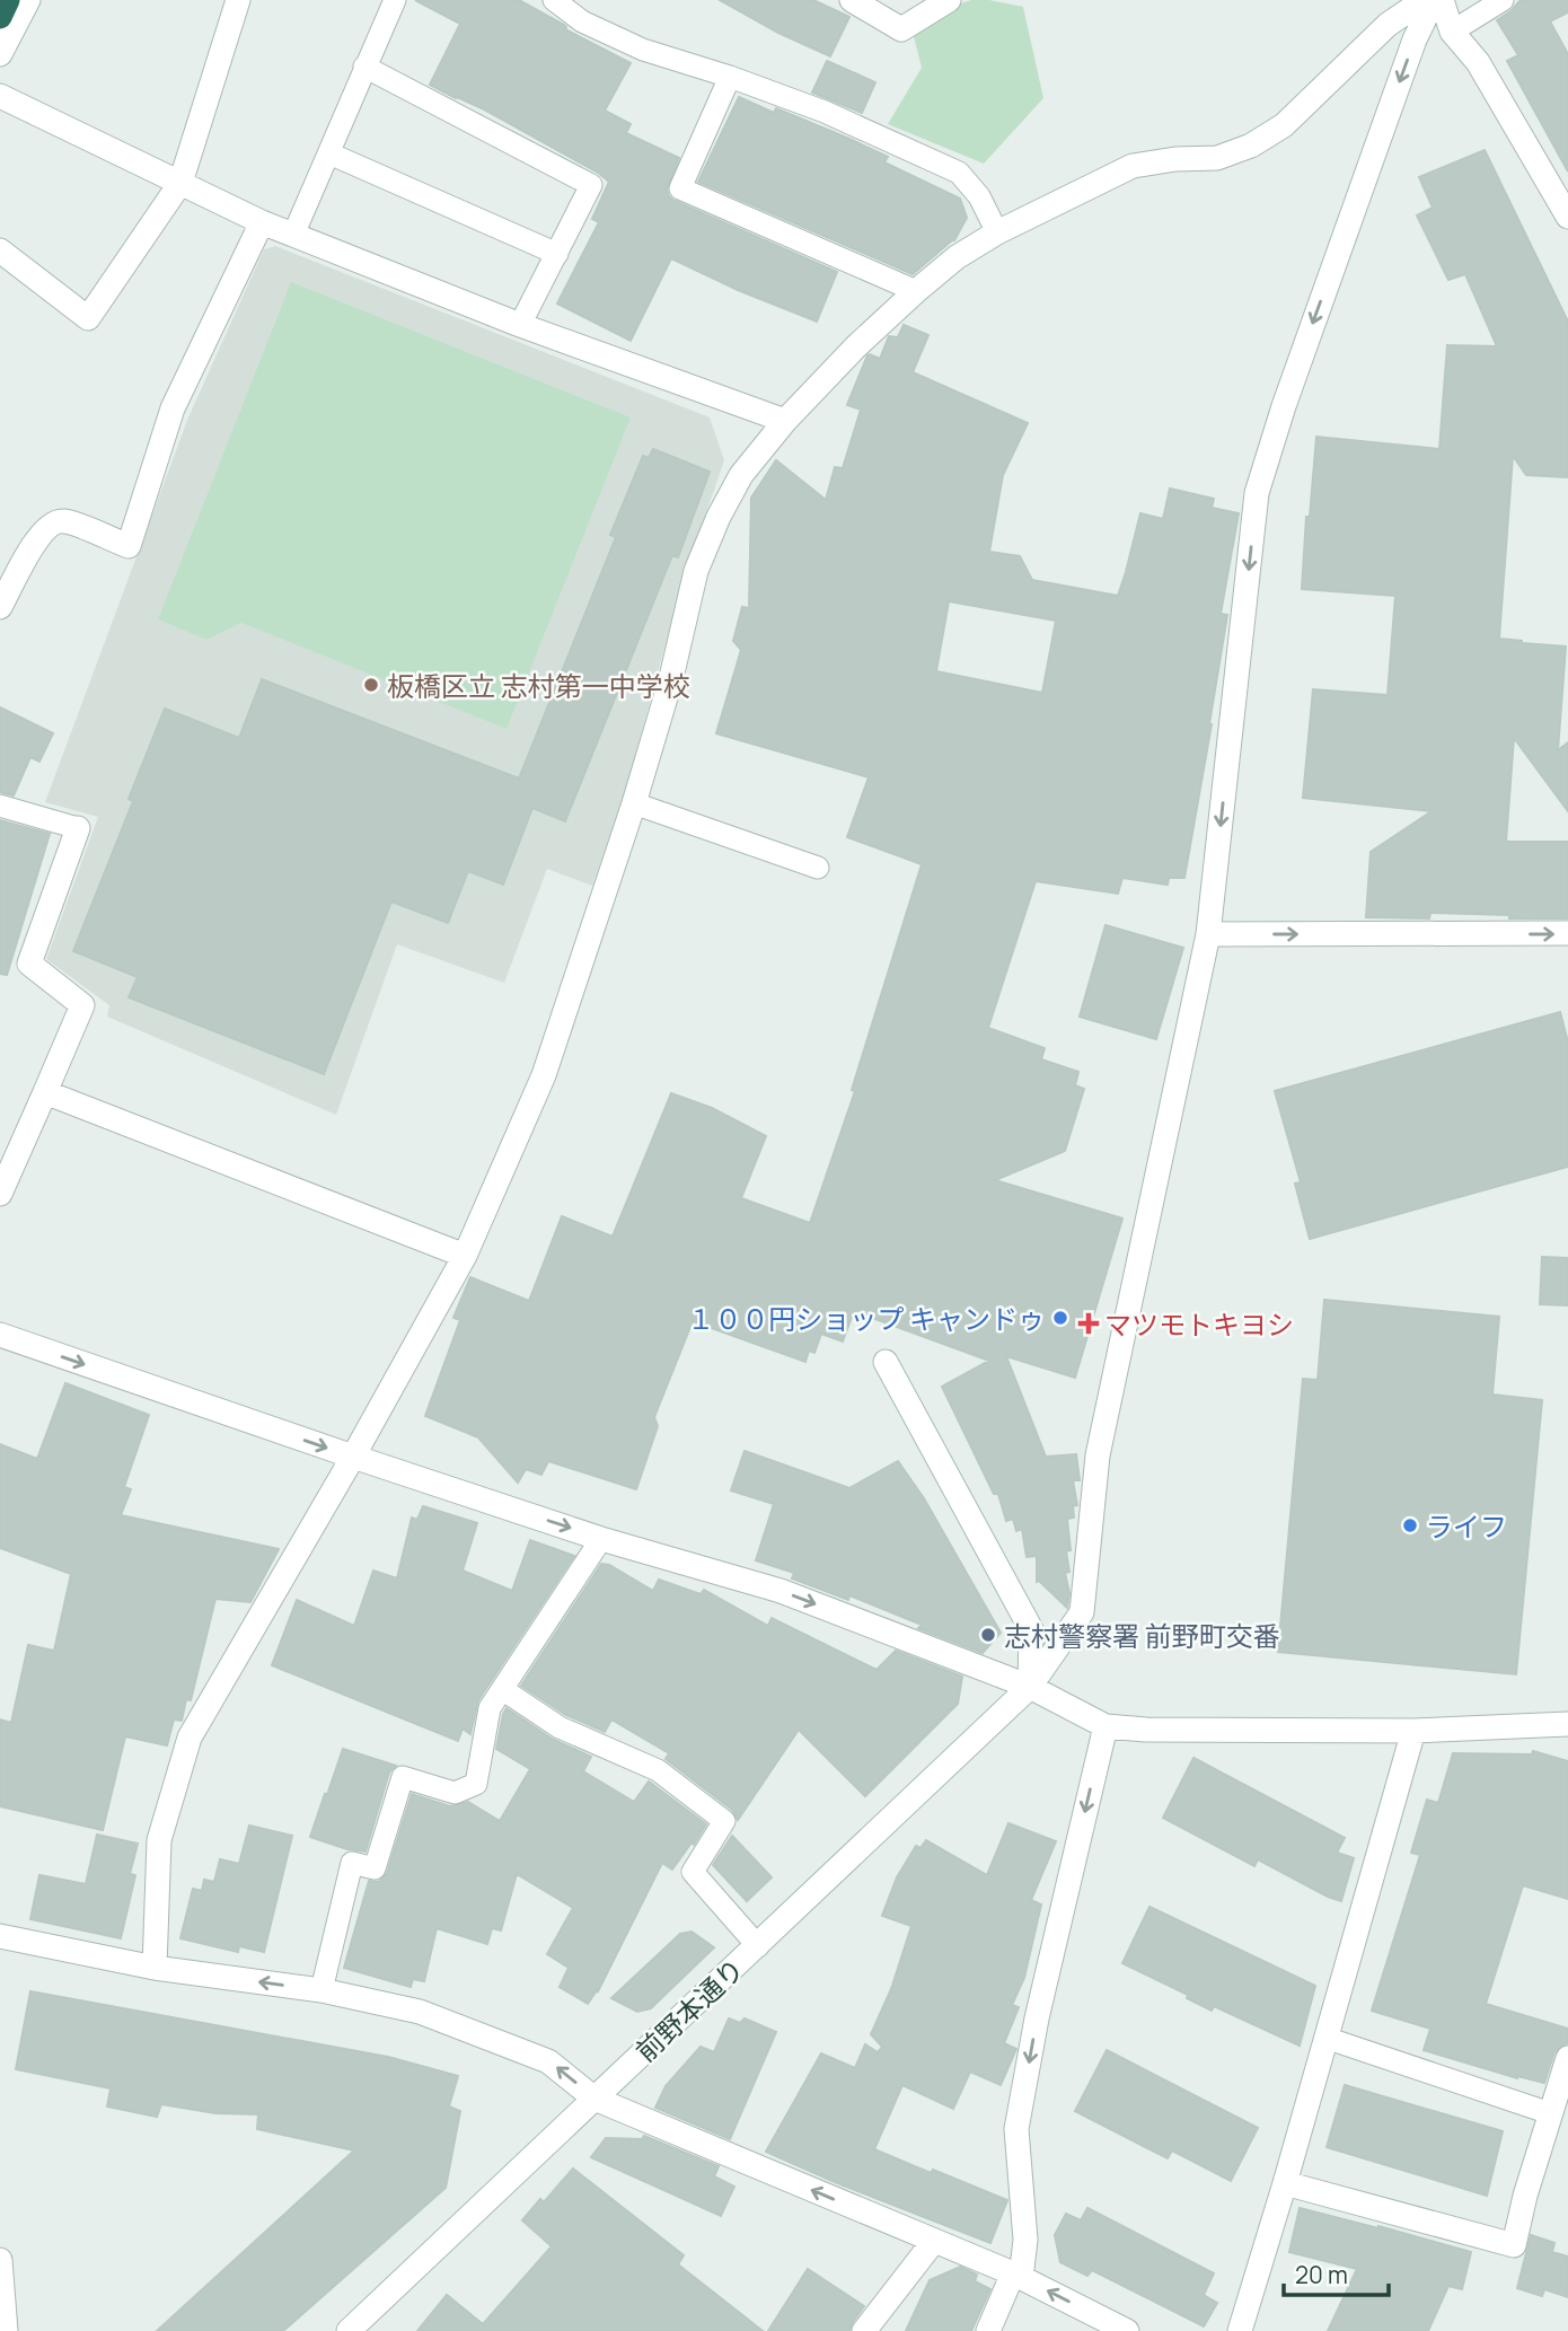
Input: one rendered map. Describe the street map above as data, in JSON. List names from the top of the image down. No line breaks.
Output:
{"streets":{"street":["前野本通り"]},"one_way":["前野本通り"],"places":{"other":["板橋区立 志村第一中学校","１００円ショップ キャンドゥ","ライフ","志村警察署 前野町交番"],"health":["マツモトキヨシ"]},"scale_bar":"20 m"}
